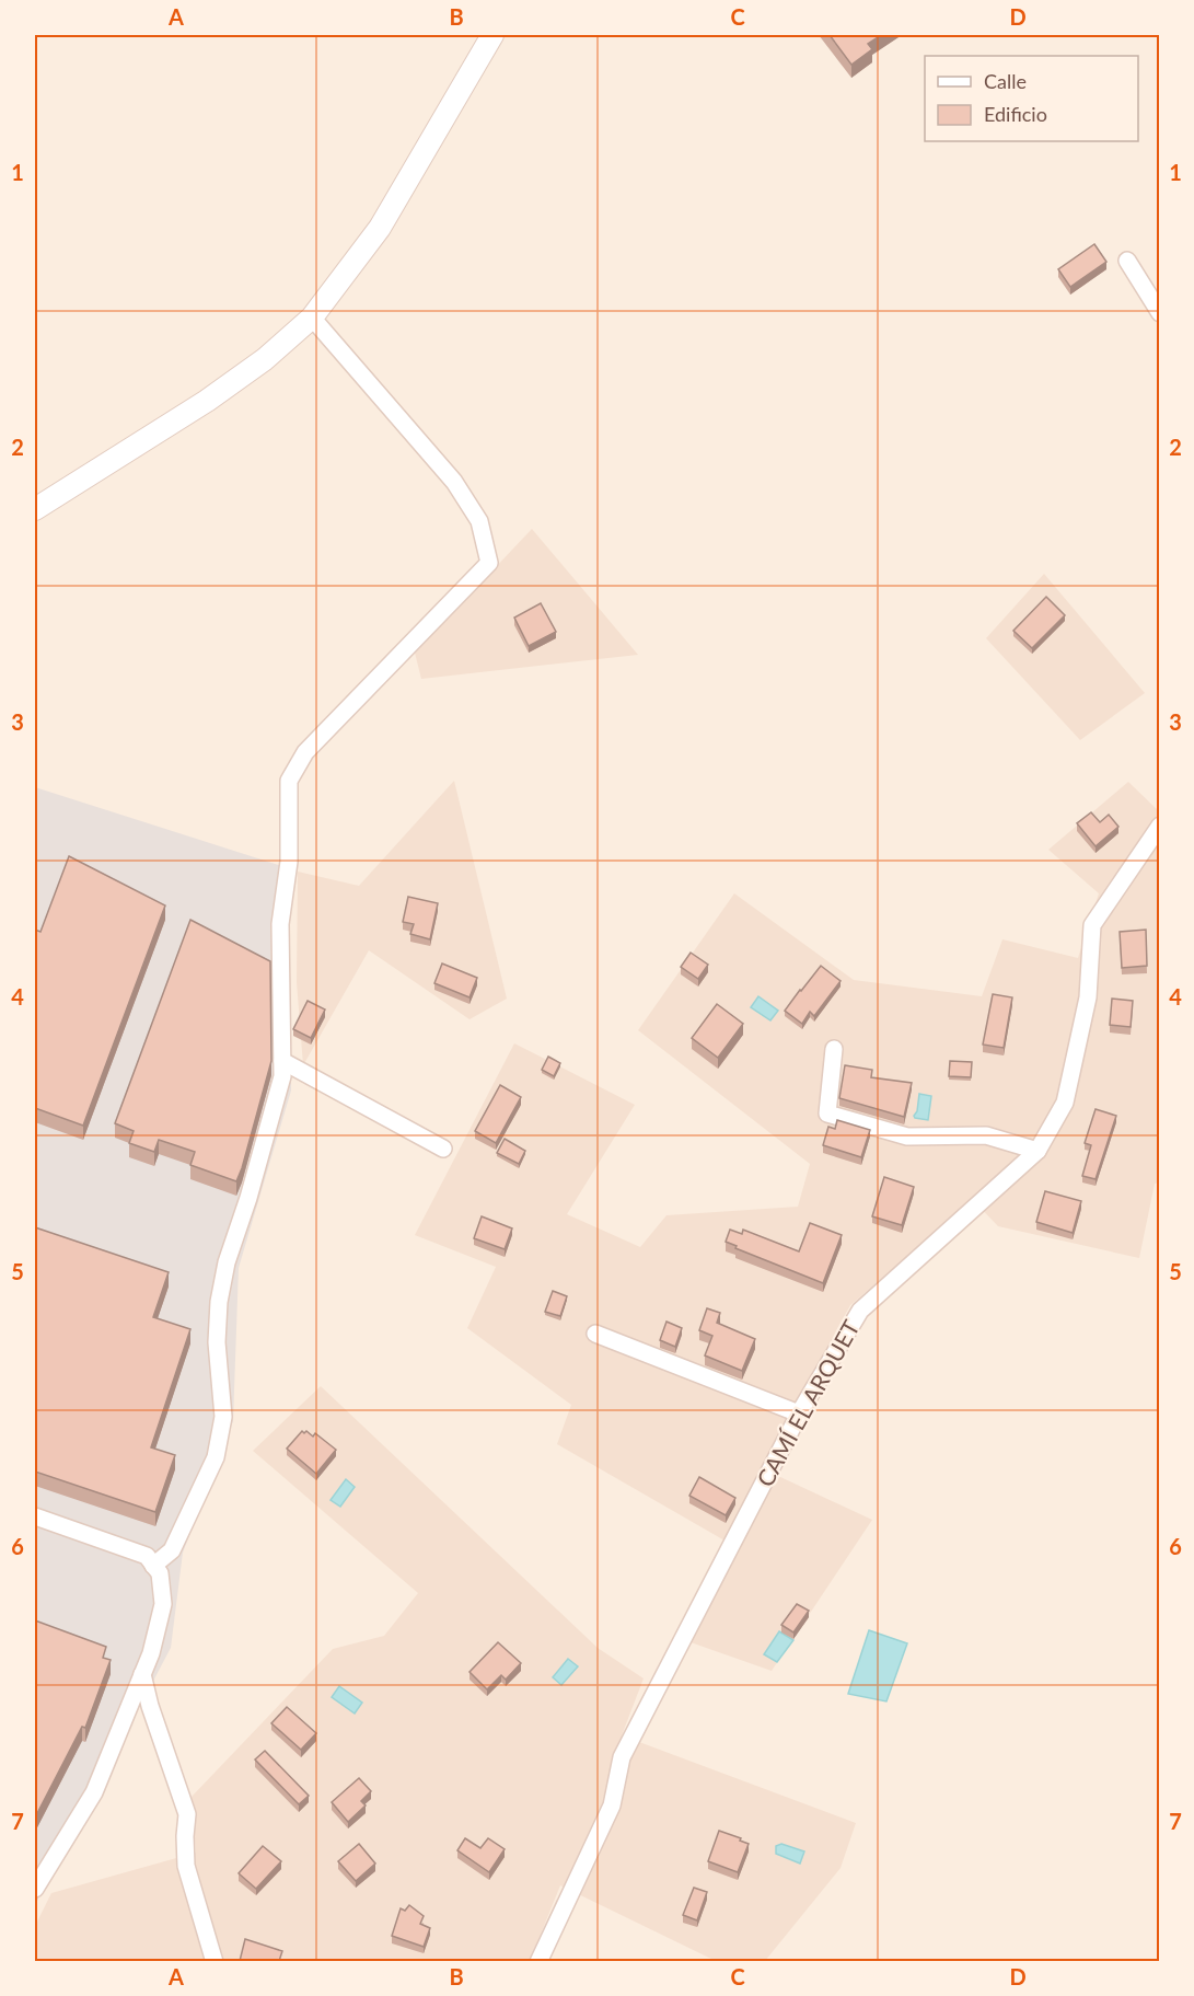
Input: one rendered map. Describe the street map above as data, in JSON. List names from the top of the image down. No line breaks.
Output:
{"streets":{"street":["CAMÍ EL ARQUET"]},"legend":["Calle","Edificio"],"grid":{"columns":["A","B","C","D"],"rows":["1","2","3","4","5","6","7"]}}
